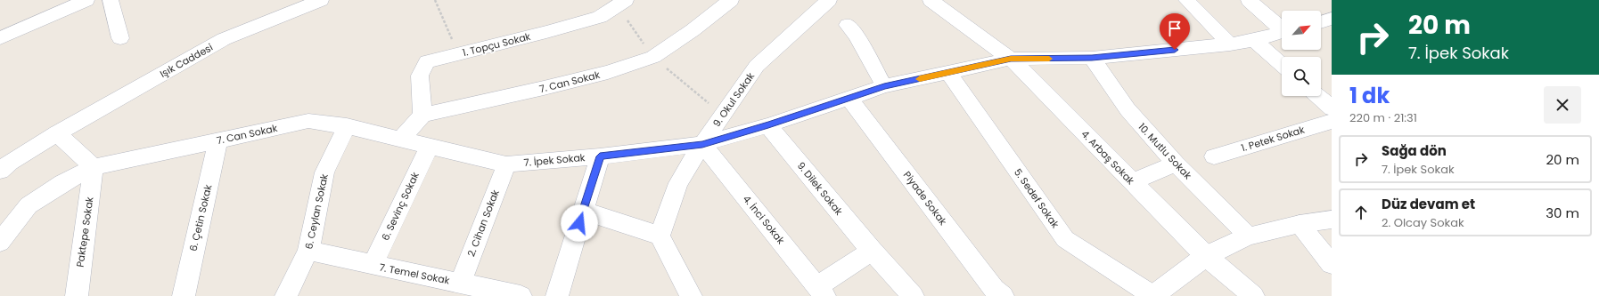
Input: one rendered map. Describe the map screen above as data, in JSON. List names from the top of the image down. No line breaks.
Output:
{"streets":{"street":["1. Topçu Sokak","Işık Caddesi","7. Can Sokak","9. Okul Sokak","1. Petek Sokak","10. Mutlu Sokak","4. Arbaş Sokak","7. İpek Sokak","9. Dilek Sokak","Piyade Sokak","5. Sedef Sokak","6. Sevinç Sokak","6. Ceylan Sokak","6. Çetin Sokak","4. İnci Sokak","2. Cihan Sokak","Paktepe Sokak","7. Temel Sokak"]},"crossings":[["1. Topçu Sokak","7. Can Sokak"],["7. Can Sokak","7. İpek Sokak"],["7. Can Sokak","6. Sevinç Sokak"],["7. Can Sokak","6. Ceylan Sokak"],["7. Can Sokak","6. Çetin Sokak"],["7. Can Sokak","Paktepe Sokak"],["9. Okul Sokak","7. İpek Sokak"],["9. Okul Sokak","4. İnci Sokak"],["10. Mutlu Sokak","7. İpek Sokak"],["4. Arbaş Sokak","7. İpek Sokak"],["7. İpek Sokak","9. Dilek Sokak"],["7. İpek Sokak","Piyade Sokak"],["7. İpek Sokak","5. Sedef Sokak"],["7. İpek Sokak","6. Sevinç Sokak"],["7. İpek Sokak","4. İnci Sokak"],["7. İpek Sokak","2. Cihan Sokak"],["6. Sevinç Sokak","7. Temel Sokak"],["6. Ceylan Sokak","7. Temel Sokak"],["2. Cihan Sokak","7. Temel Sokak"]],"north":"top right","page":{"turn":["20 m","7. İpek Sokak"],"heading":["1 dk","220 m · 21:31"],"list":[{"name":"Sağa dön","note":"7. İpek Sokak","value":"20 m"},{"name":"Düz devam et","note":"2. Olcay Sokak","value":"30 m"}]}}
